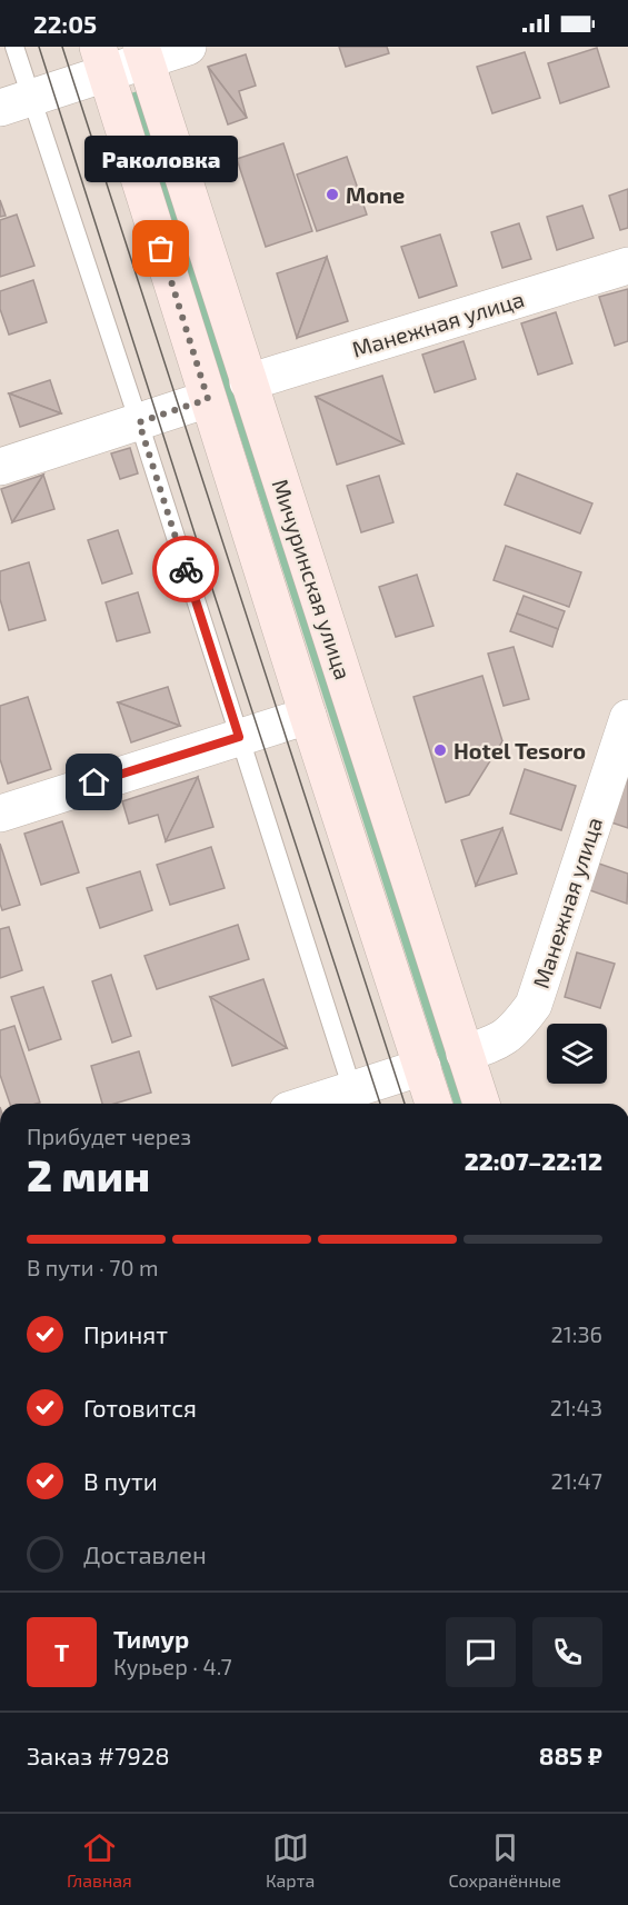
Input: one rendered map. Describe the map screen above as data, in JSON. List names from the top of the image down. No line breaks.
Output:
{"streets":{"main road":["Мичуринская улица"],"street":["Манежная улица"]},"crossings":[["Манежная улица","Мичуринская улица"]],"places":["Mone","Раколовка","Hotel Tesoro"],"page":{"status":"22:05","bubble":"Раколовка","heading":["2 мин","Прибудет через","22:07–22:12"],"panel":["Тимур","Курьер · 4.7","Заказ #7928","885 ₽"],"bar":"В пути · 70 m","list":[["Принят","21:36"],["Готовится","21:43"],["В пути","21:47"],"Доставлен"],"round":"Т","tabs":["Главная","Карта","Сохранённые"]}}
